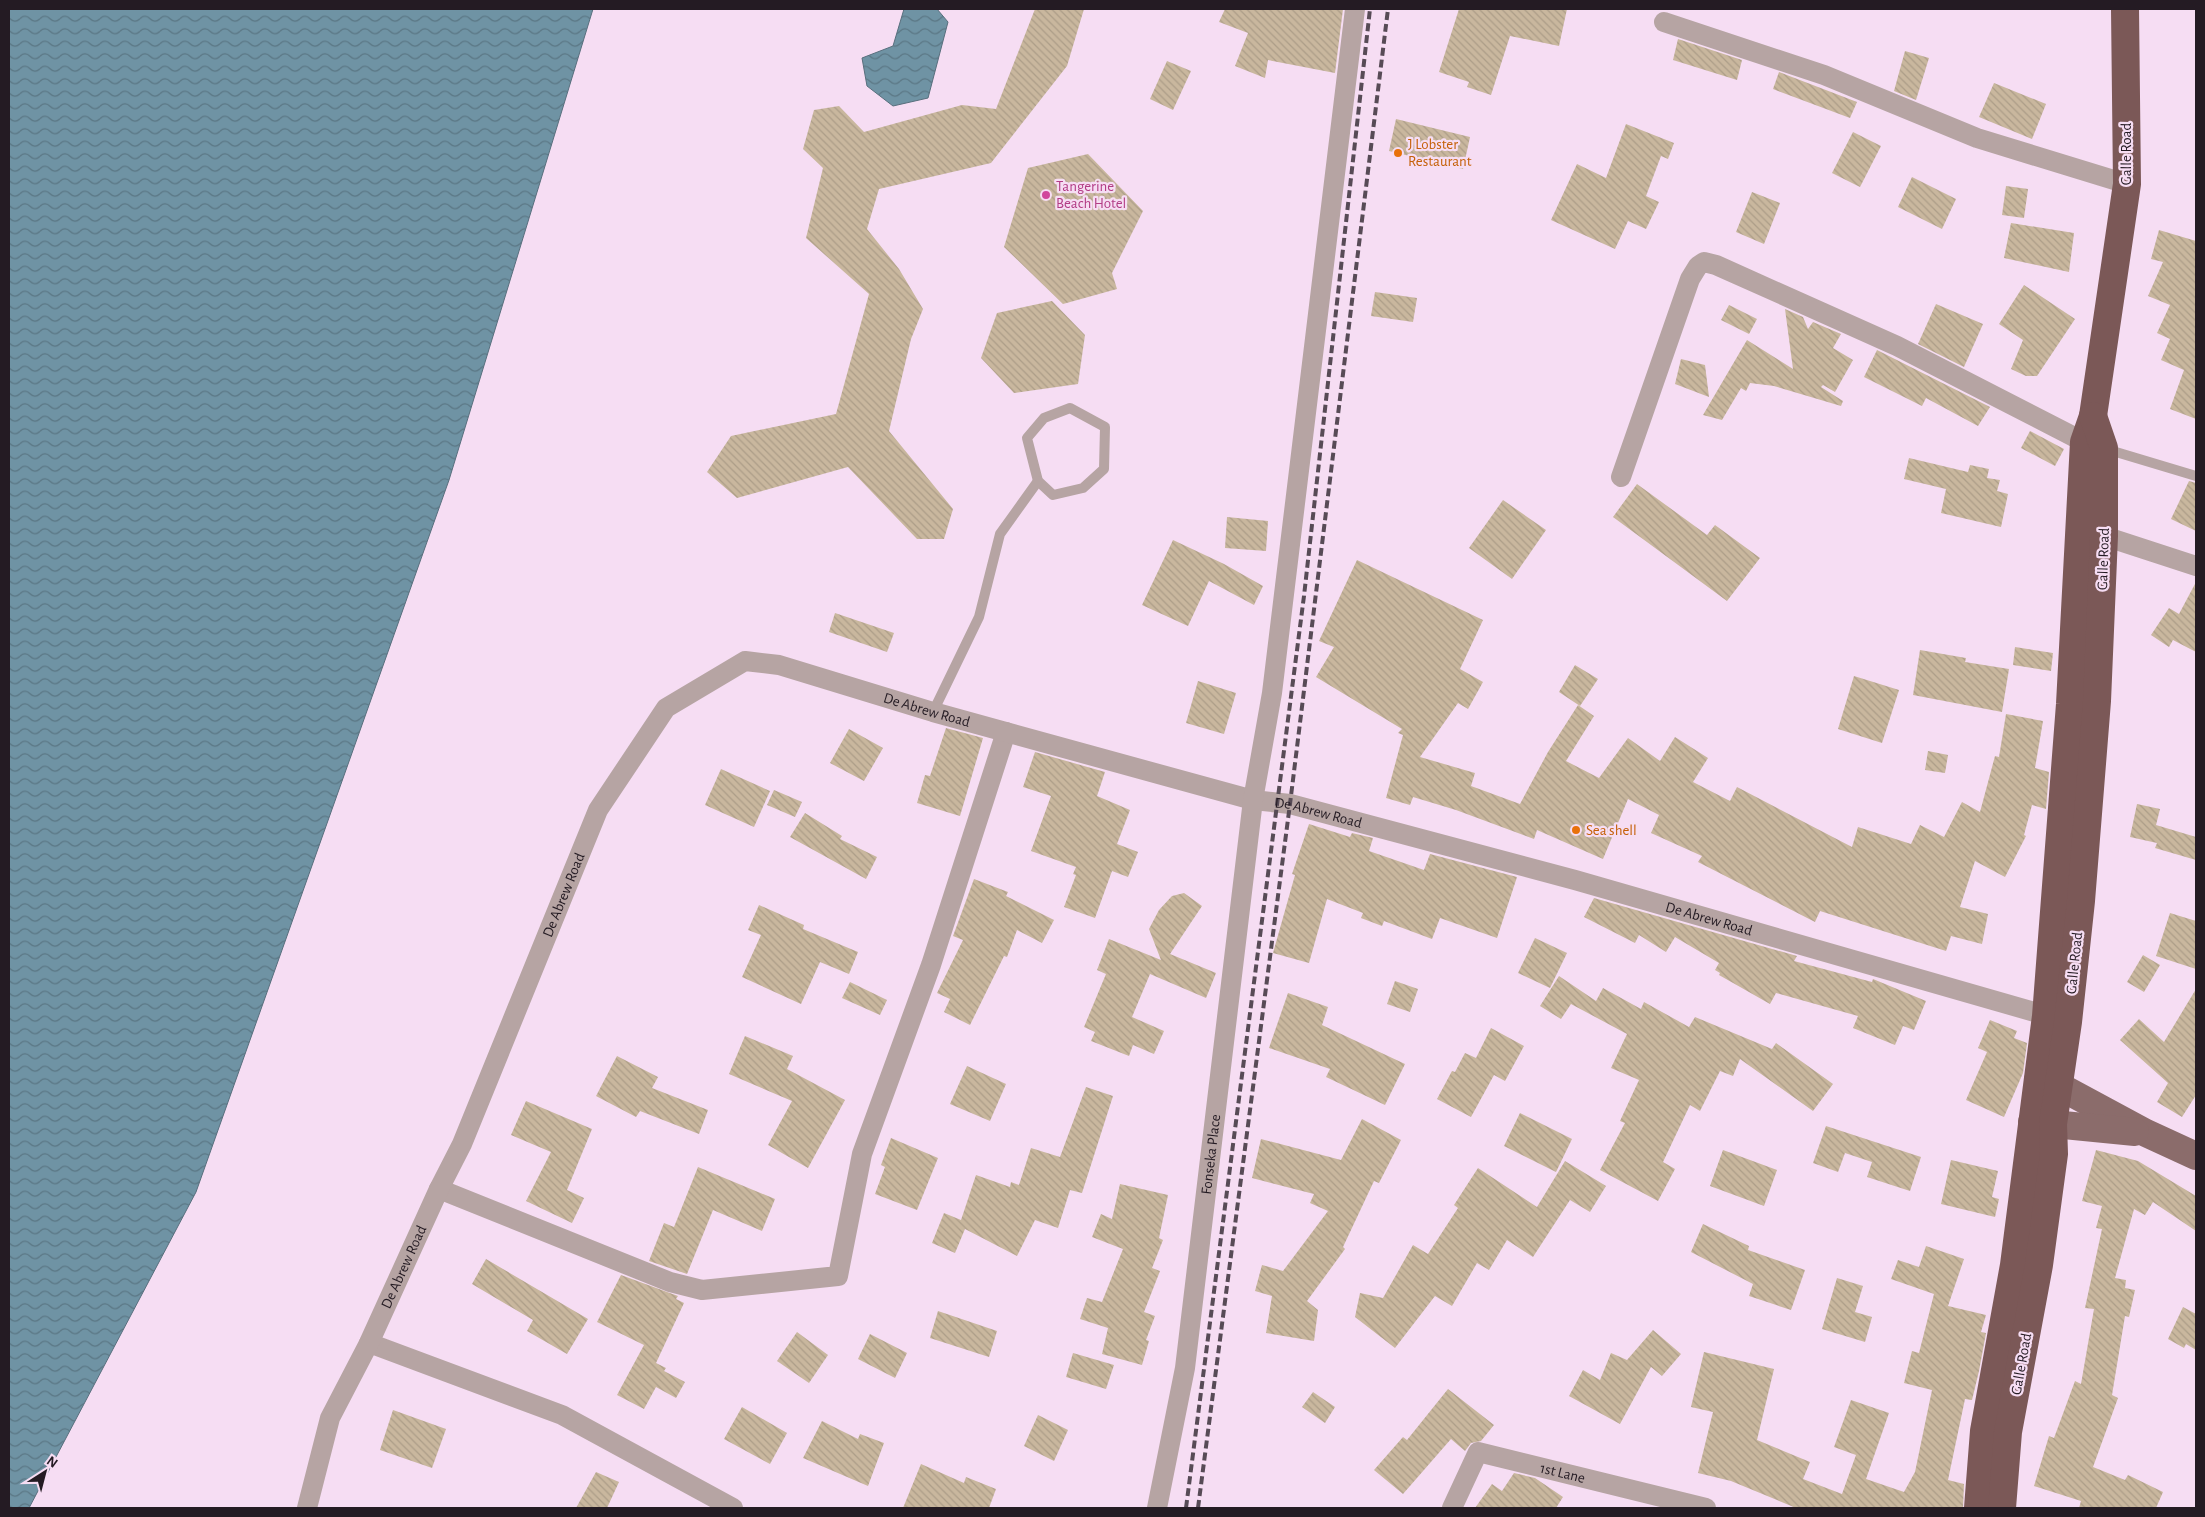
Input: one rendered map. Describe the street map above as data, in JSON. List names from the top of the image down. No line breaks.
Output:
{"streets":{"highway":["Galle Road"],"street":["De Abrew Road","Fonseka Place","1st Lane"]},"crossings":[["Galle Road","De Abrew Road"],["De Abrew Road","Fonseka Place"]],"places":["J Lobster Restaurant","Tangerine Beach Hotel","Sea shell"],"north":"top right"}
